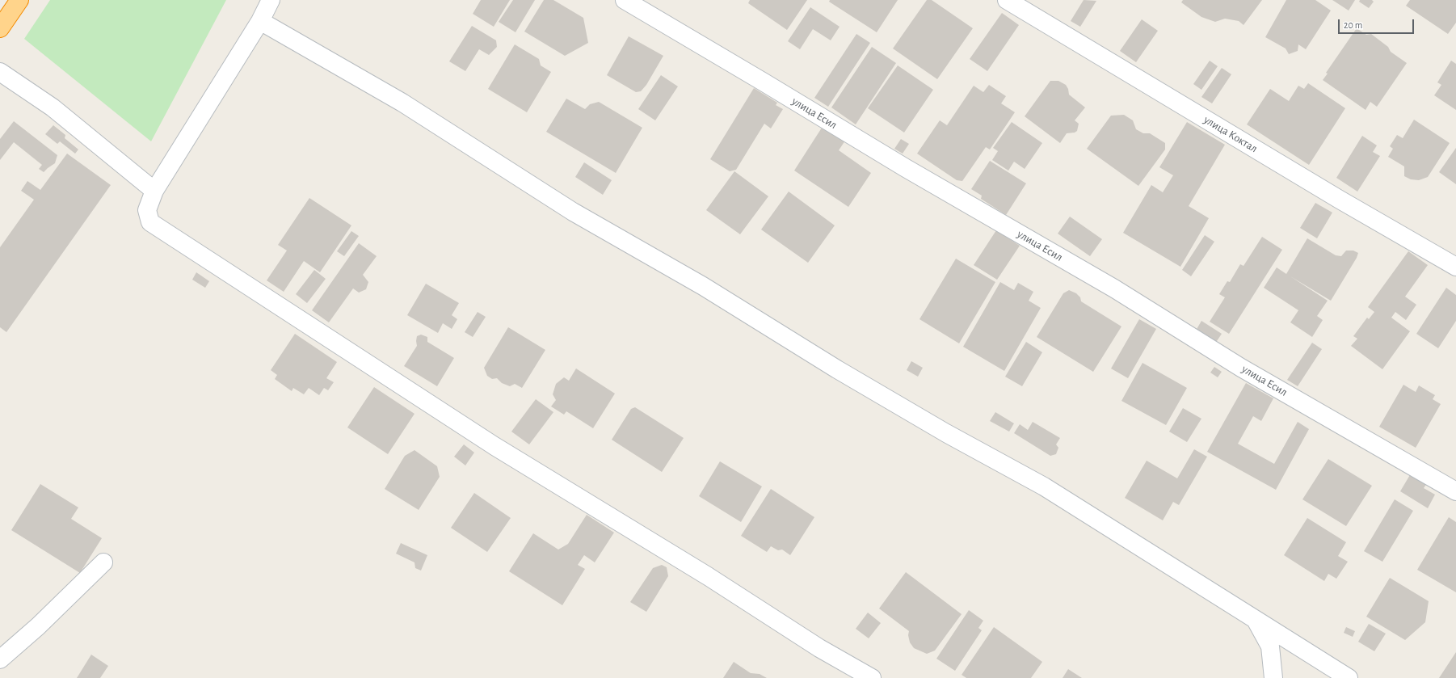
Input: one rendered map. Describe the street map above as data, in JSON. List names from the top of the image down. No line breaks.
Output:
{"streets":{"street":["улица Есил","улица Коктал"]},"scale_bar":"20 m"}
